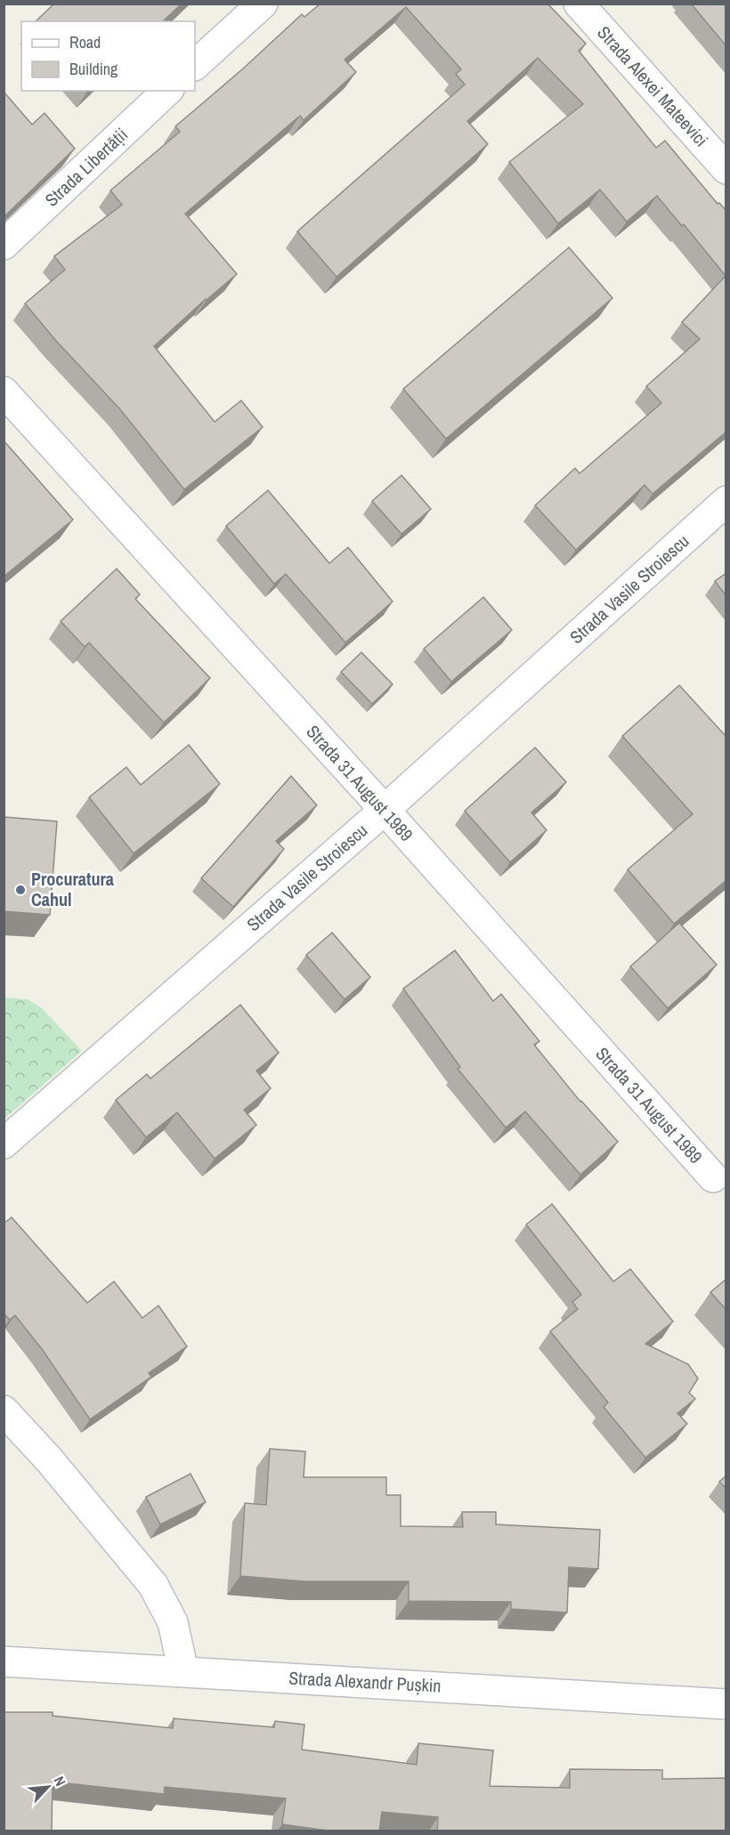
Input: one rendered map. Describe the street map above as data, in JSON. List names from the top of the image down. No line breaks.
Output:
{"streets":{"street":["Strada Alexei Mateevici","Strada Libertății","Strada Vasile Stroiescu","Strada 31 August 1989","Strada Alexandr Pușkin"]},"crossings":[["Strada Vasile Stroiescu","Strada 31 August 1989"]],"places":["Procuratura Cahul"],"legend":["Road","Building"],"north":"top right"}
